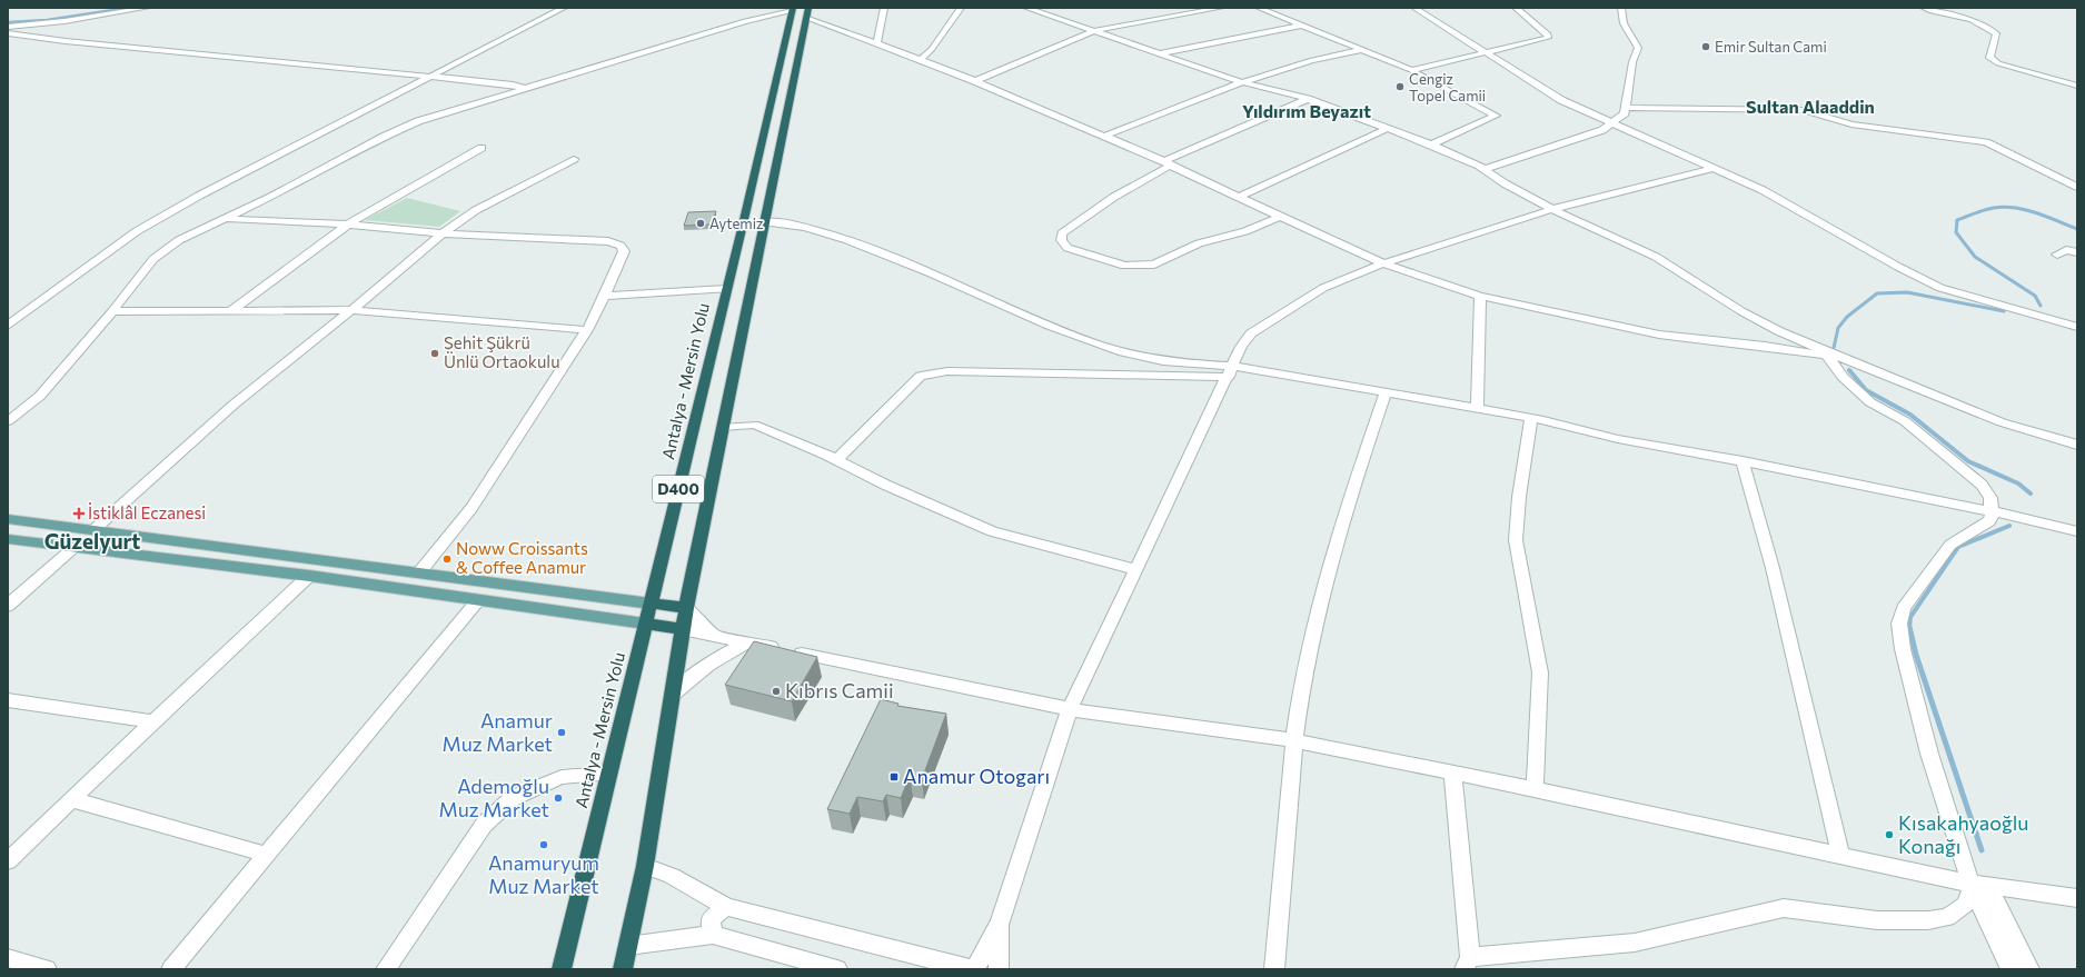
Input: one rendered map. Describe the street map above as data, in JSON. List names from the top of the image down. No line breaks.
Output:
{"streets":{"highway":["Antalya - Mersin Yolu","D400"]},"districts":["Sultan Alaaddin","Yıldırım Beyazıt","Güzelyurt"],"places":{"other":["Emir Sultan Cami","Cengiz Topel Camii","Aytemiz","Şehit Şükrü Ünlü Ortaokulu","Noww Croissants & Coffee Anamur","Kıbrıs Camii","Anamur Muz Market","Ademoğlu Muz Market","Kısakahyaoğlu Konağı","Anamuryum Muz Market"],"health":["İstiklâl Eczanesi"],"transit":["Anamur Otogarı"]}}
